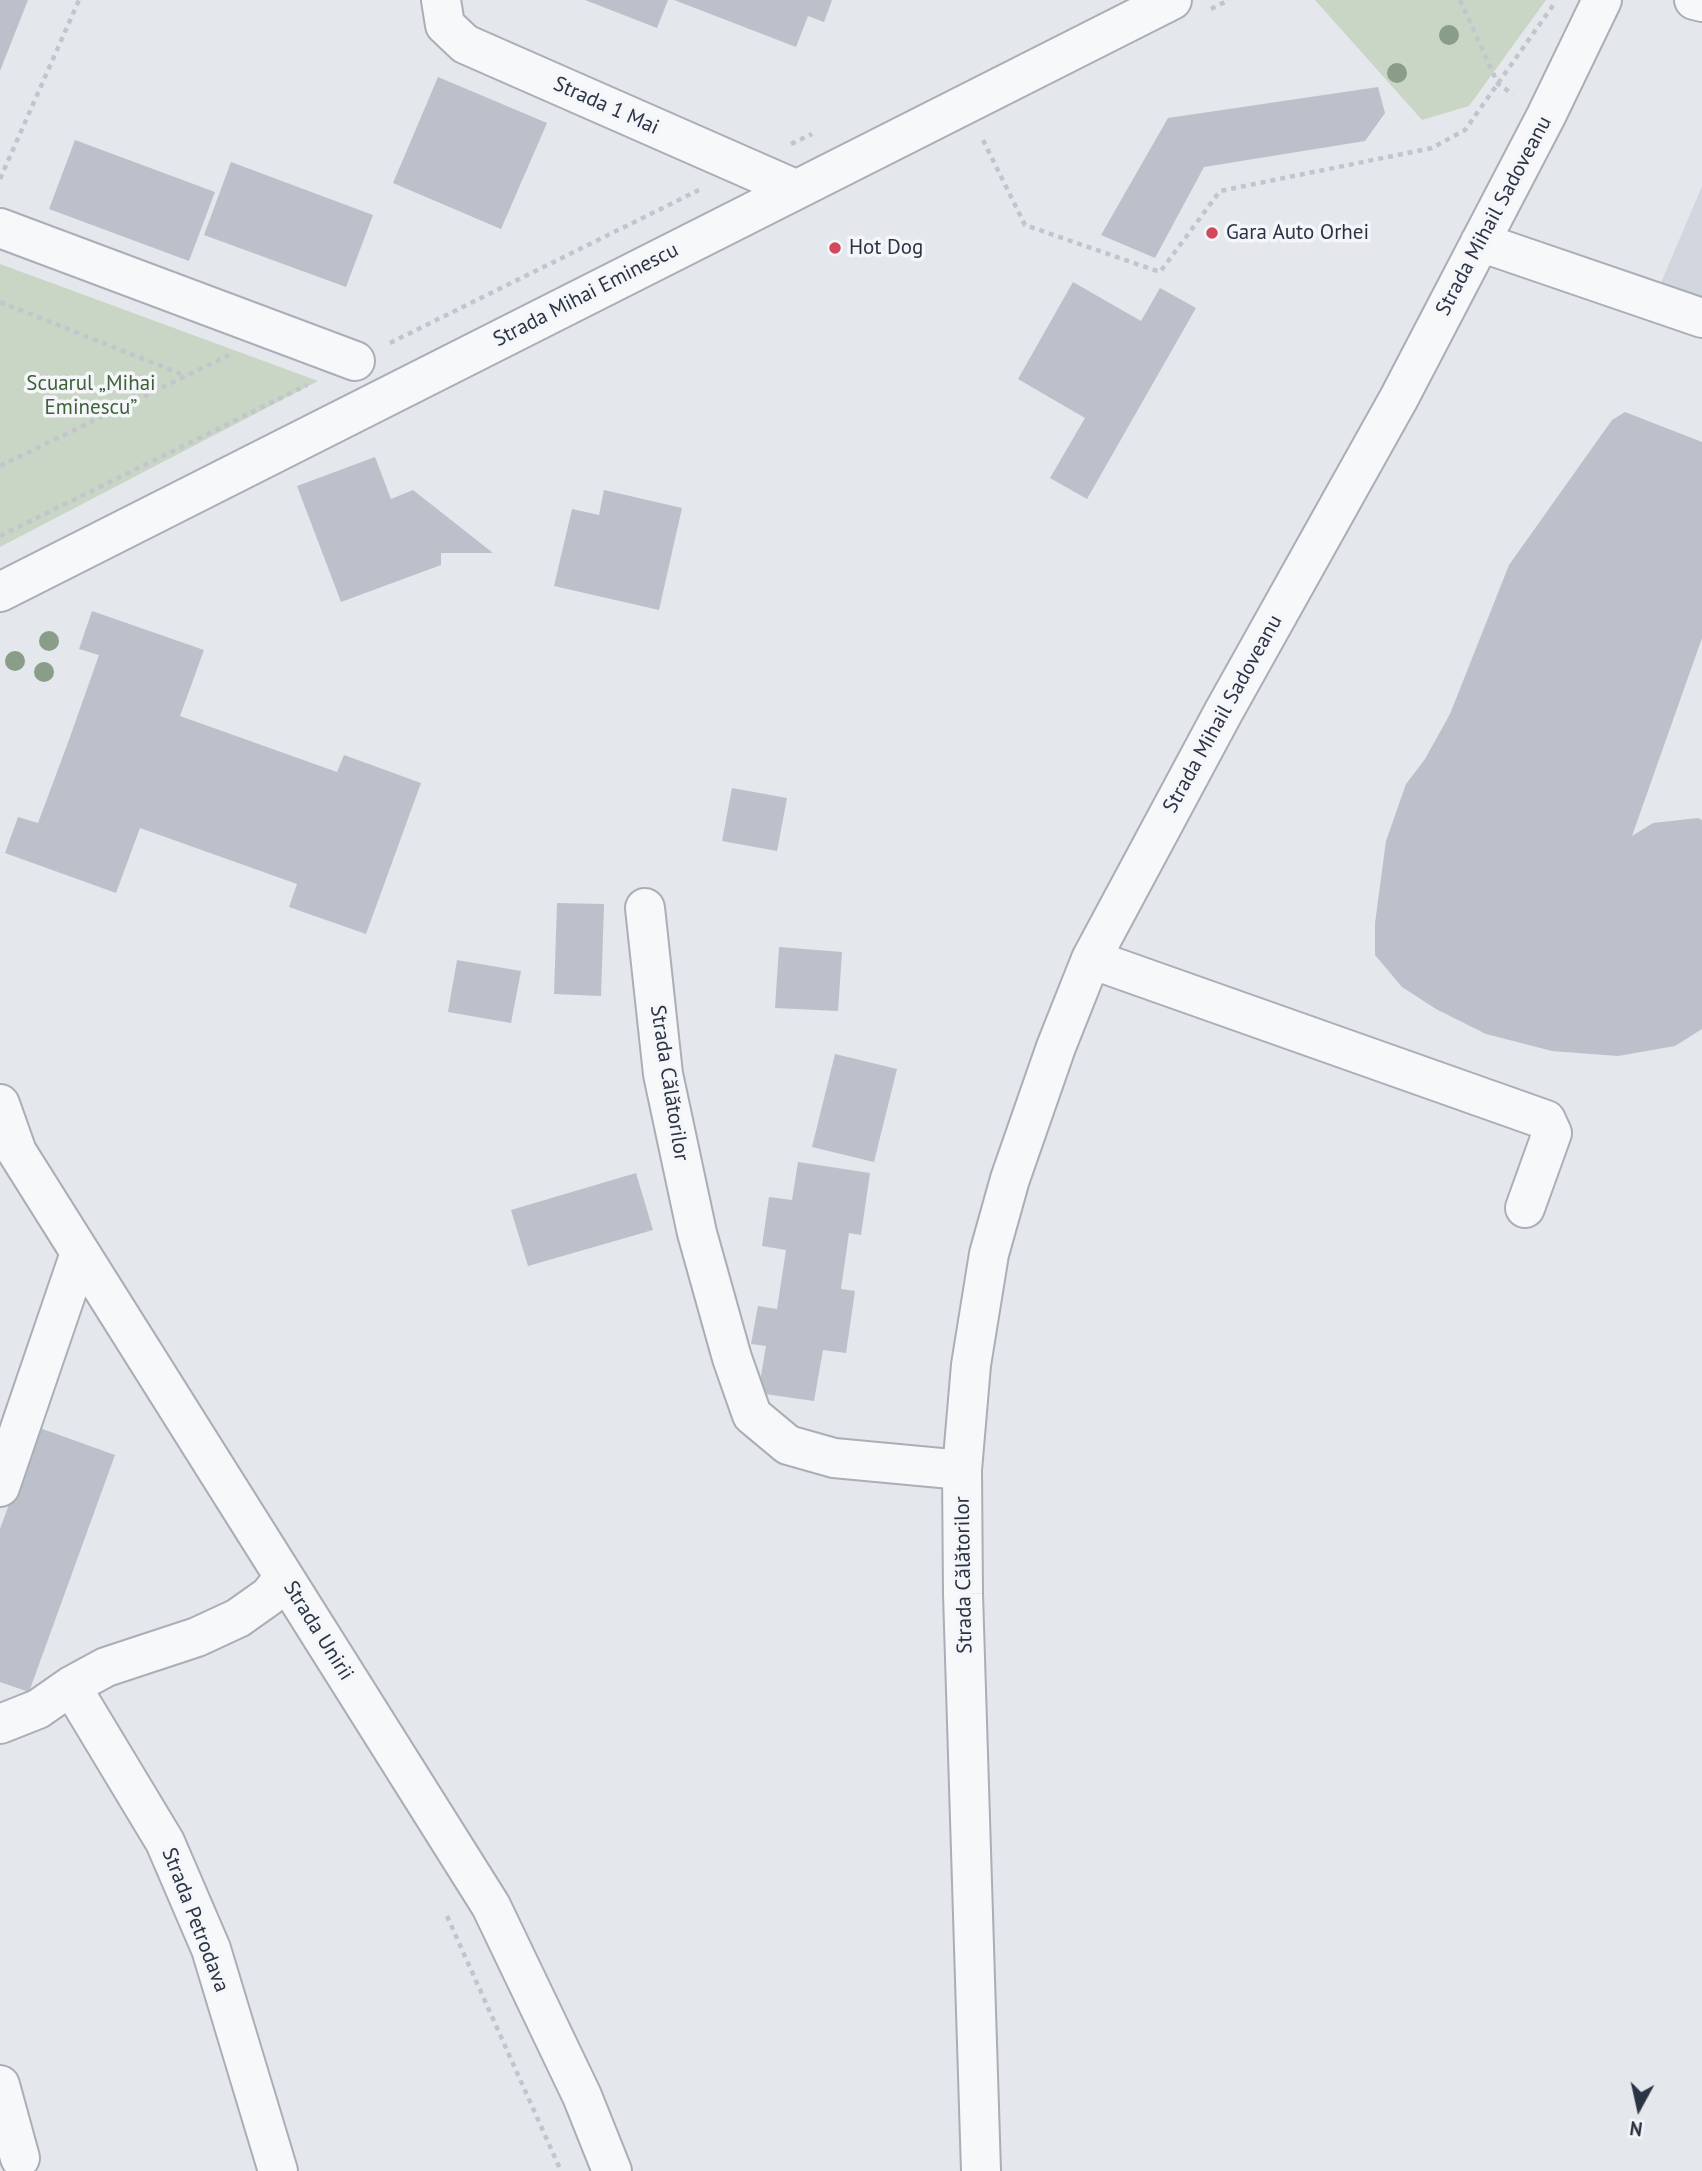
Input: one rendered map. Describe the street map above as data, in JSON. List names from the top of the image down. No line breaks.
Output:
{"streets":{"street":["Strada 1 Mai","Strada Mihail Sadoveanu","Strada Mihai Eminescu","Strada Călătorilor","Strada Unirii","Strada Petrodava"]},"crossings":[["Strada 1 Mai","Strada Mihai Eminescu"],["Strada Mihail Sadoveanu","Strada Călătorilor"]],"parks":["Scuarul „Mihai Eminescu”"],"places":["Gara Auto Orhei","Hot Dog"],"north":"bottom"}
